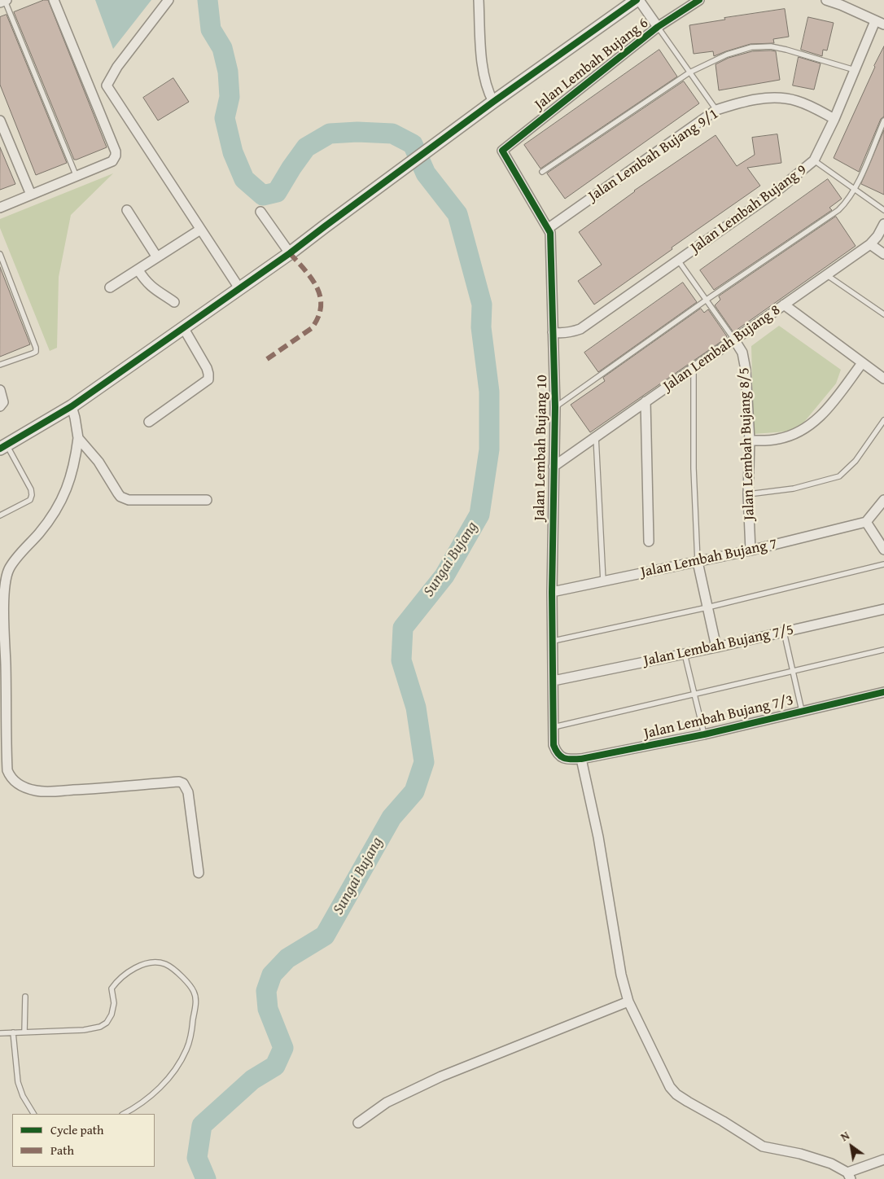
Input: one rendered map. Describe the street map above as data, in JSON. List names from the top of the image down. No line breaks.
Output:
{"streets":{"street":["Jalan Lembah Bujang 6","Jalan Lembah Bujang 9/1","Jalan Lembah Bujang 9","Jalan Lembah Bujang 8","Jalan Lembah Bujang 8/5","Jalan Lembah Bujang 10","Jalan Lembah Bujang 7","Jalan Lembah Bujang 7/5","Jalan Lembah Bujang 7/3"]},"crossings":[["Jalan Lembah Bujang 6","Jalan Lembah Bujang 10"],["Jalan Lembah Bujang 9/1","Jalan Lembah Bujang 9"],["Jalan Lembah Bujang 9/1","Jalan Lembah Bujang 10"],["Jalan Lembah Bujang 9","Jalan Lembah Bujang 10"],["Jalan Lembah Bujang 8","Jalan Lembah Bujang 8/5"],["Jalan Lembah Bujang 8","Jalan Lembah Bujang 10"],["Jalan Lembah Bujang 8/5","Jalan Lembah Bujang 7"],["Jalan Lembah Bujang 10","Jalan Lembah Bujang 7"],["Jalan Lembah Bujang 10","Jalan Lembah Bujang 7/5"],["Jalan Lembah Bujang 10","Jalan Lembah Bujang 7/3"]],"water":["Sungai Bujang"],"legend":["Cycle path","Path"],"north":"top left"}
